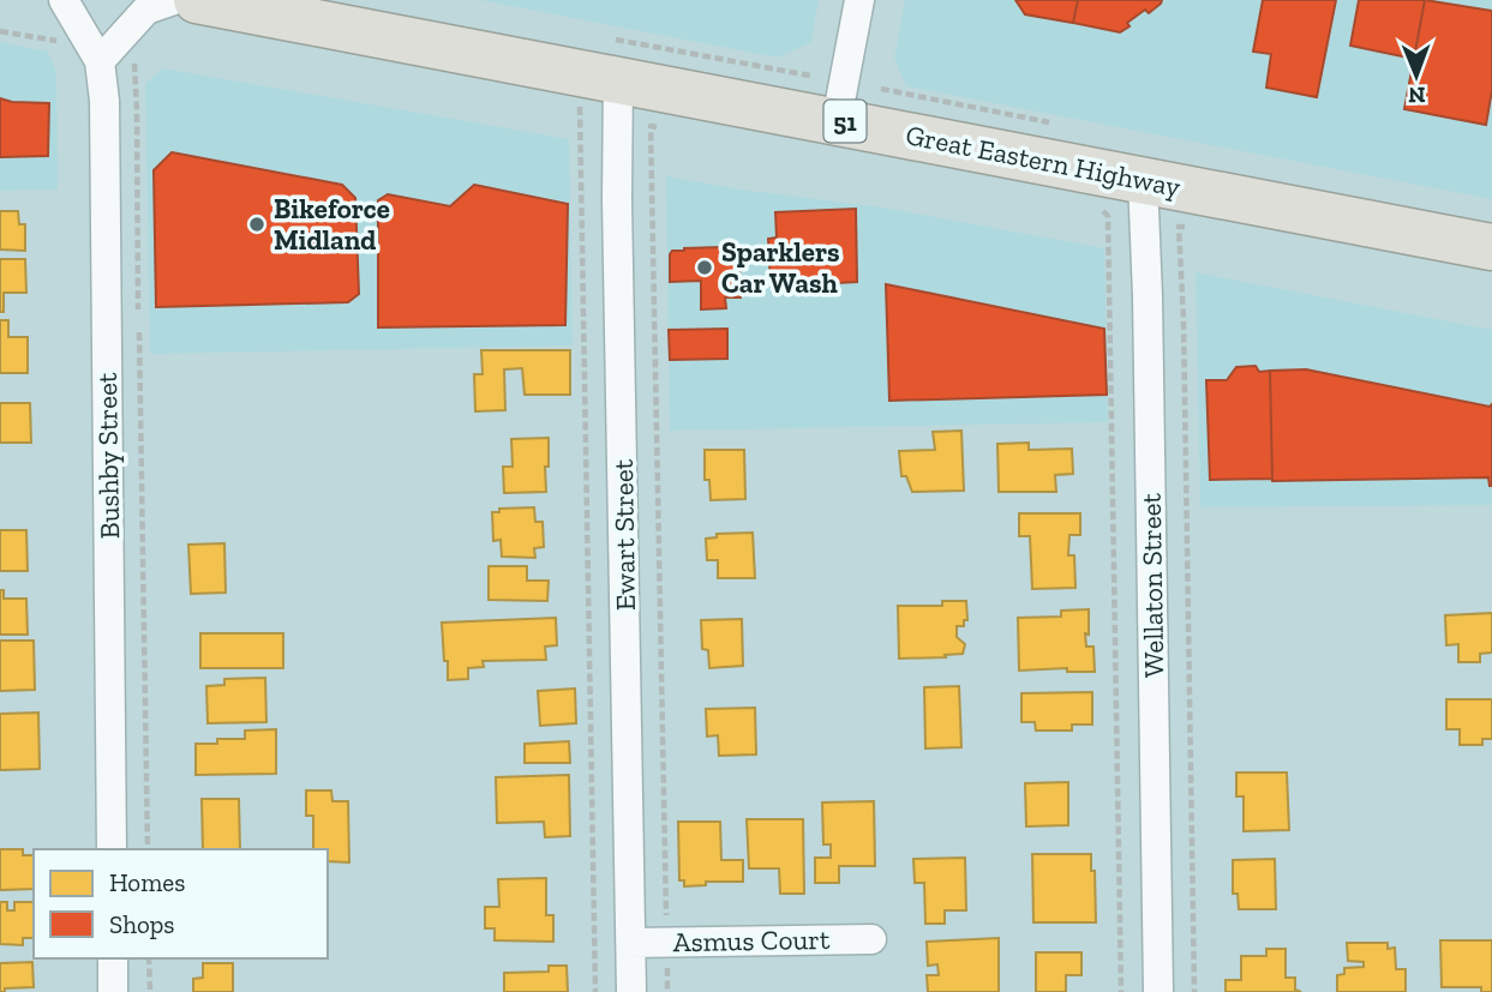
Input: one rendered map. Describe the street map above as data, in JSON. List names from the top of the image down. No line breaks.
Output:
{"streets":{"highway":["51","Great Eastern Highway"],"street":["Bushby Street","Ewart Street","Wellaton Street","Asmus Court"]},"crossings":[["Great Eastern Highway","Ewart Street"],["Great Eastern Highway","Wellaton Street"],["Ewart Street","Asmus Court"]],"places":["Bikeforce Midland","Sparklers Car Wash"],"legend":["Homes","Shops"],"north":"bottom"}
